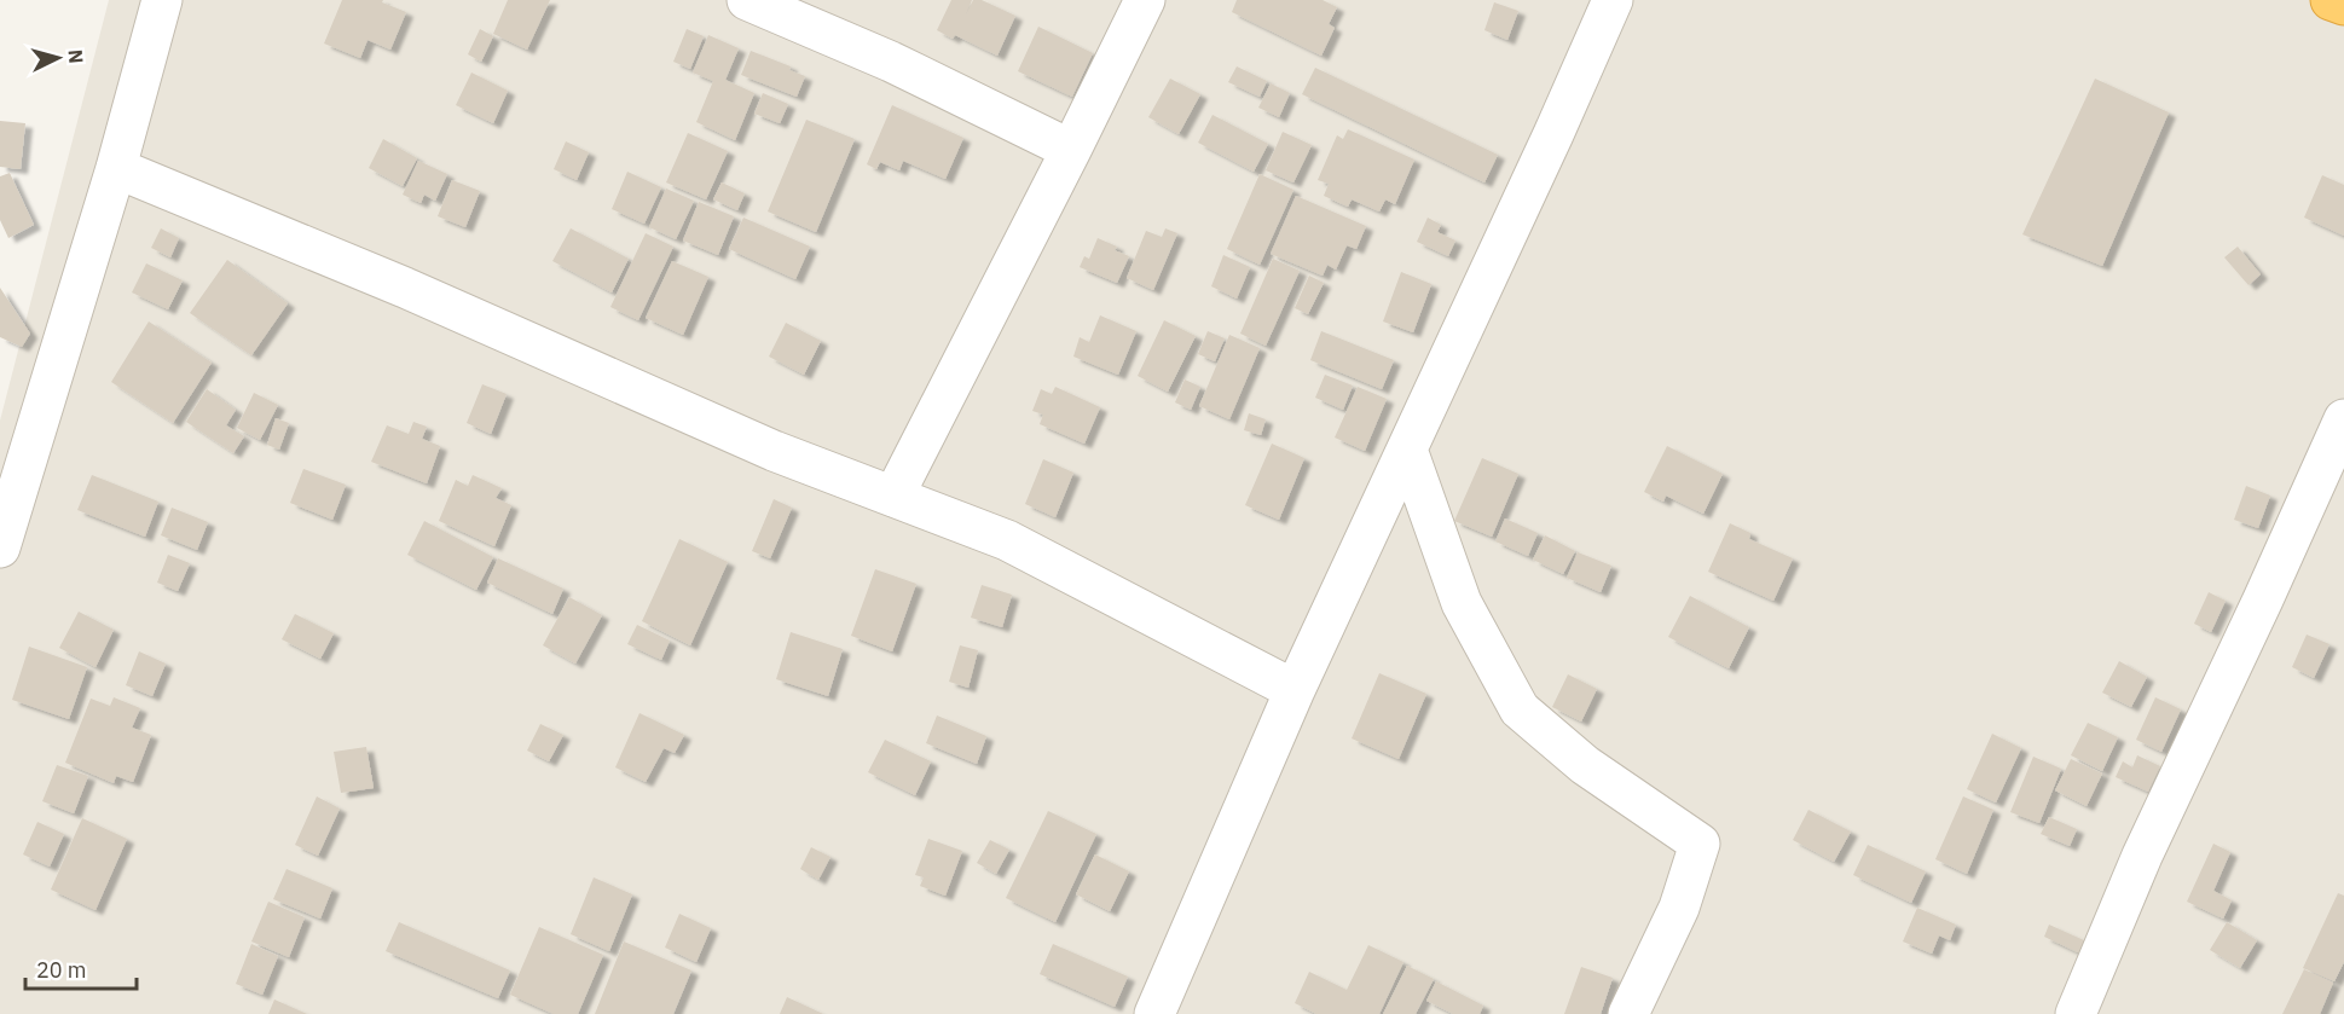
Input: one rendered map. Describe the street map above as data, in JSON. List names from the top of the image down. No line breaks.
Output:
{"scale_bar":"20 m","north":"right"}
